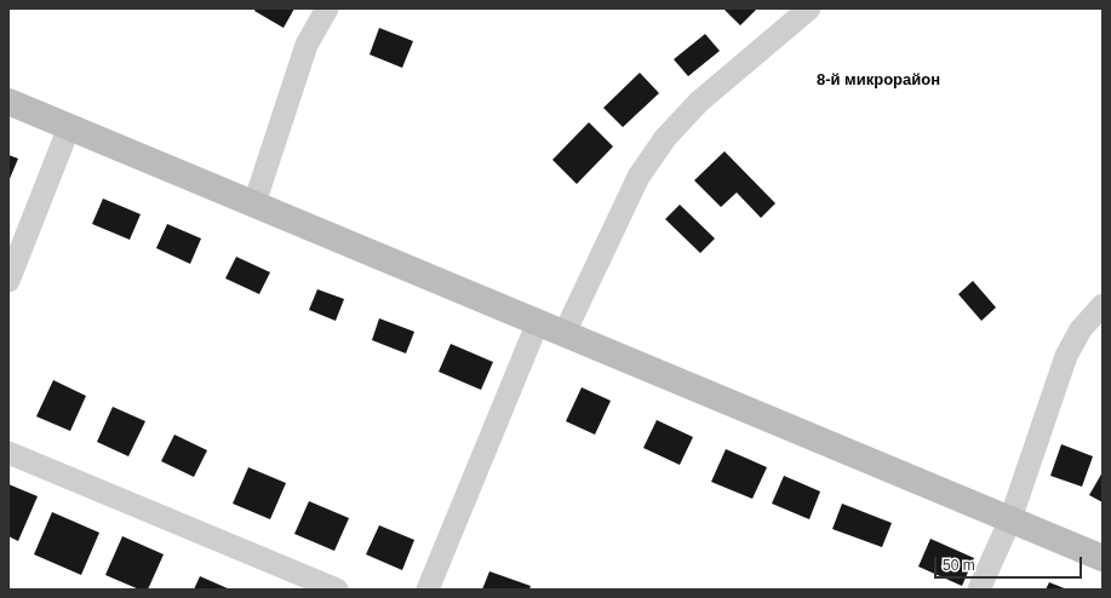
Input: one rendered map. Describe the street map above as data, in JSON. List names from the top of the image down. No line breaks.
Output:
{"districts":["8-й микрорайон"],"scale_bar":"50 m"}
